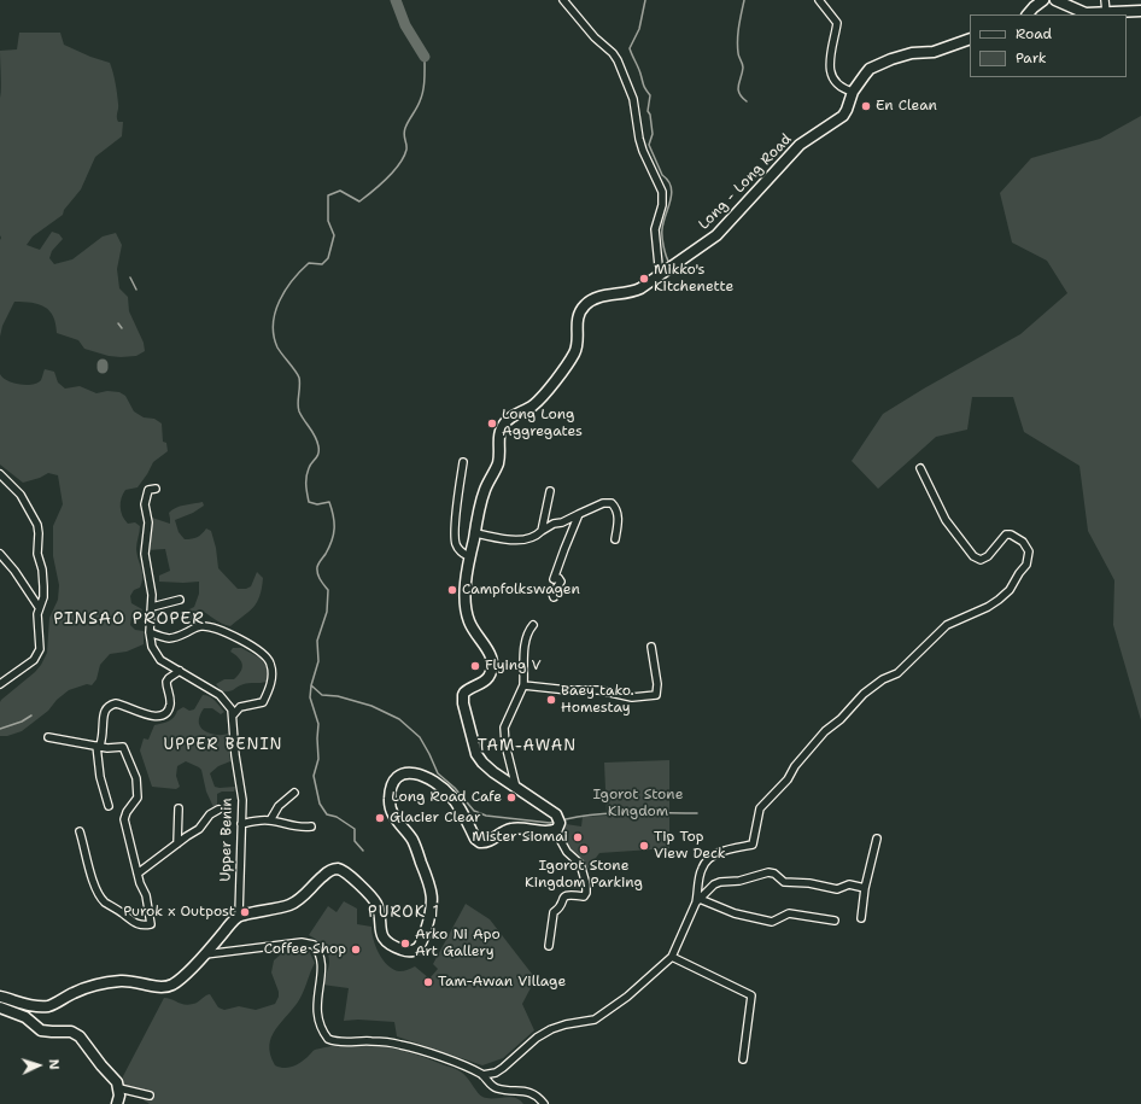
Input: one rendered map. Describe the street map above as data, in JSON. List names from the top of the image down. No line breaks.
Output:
{"streets":{"main road":["Long - Long Road"],"street":["Upper Benin"]},"districts":["PINSAO PROPER","UPPER BENIN","TAM-AWAN","PUROK 1"],"parks":["Igorot Stone Kingdom"],"places":["En Clean","Mikko's Kitchenette","Long Long Aggregates","Campfolkswagen","Flying V","Baey tako. Homestay","Long Road Cafe","Glacier Clear","Mister Siomai","Tip Top View Deck","Igorot Stone Kingdom Parking","Purok x Outpost","Arko Ni Apo Art Gallery","Coffee Shop","Tam-Awan Village"],"legend":["Road","Park"],"north":"right"}
